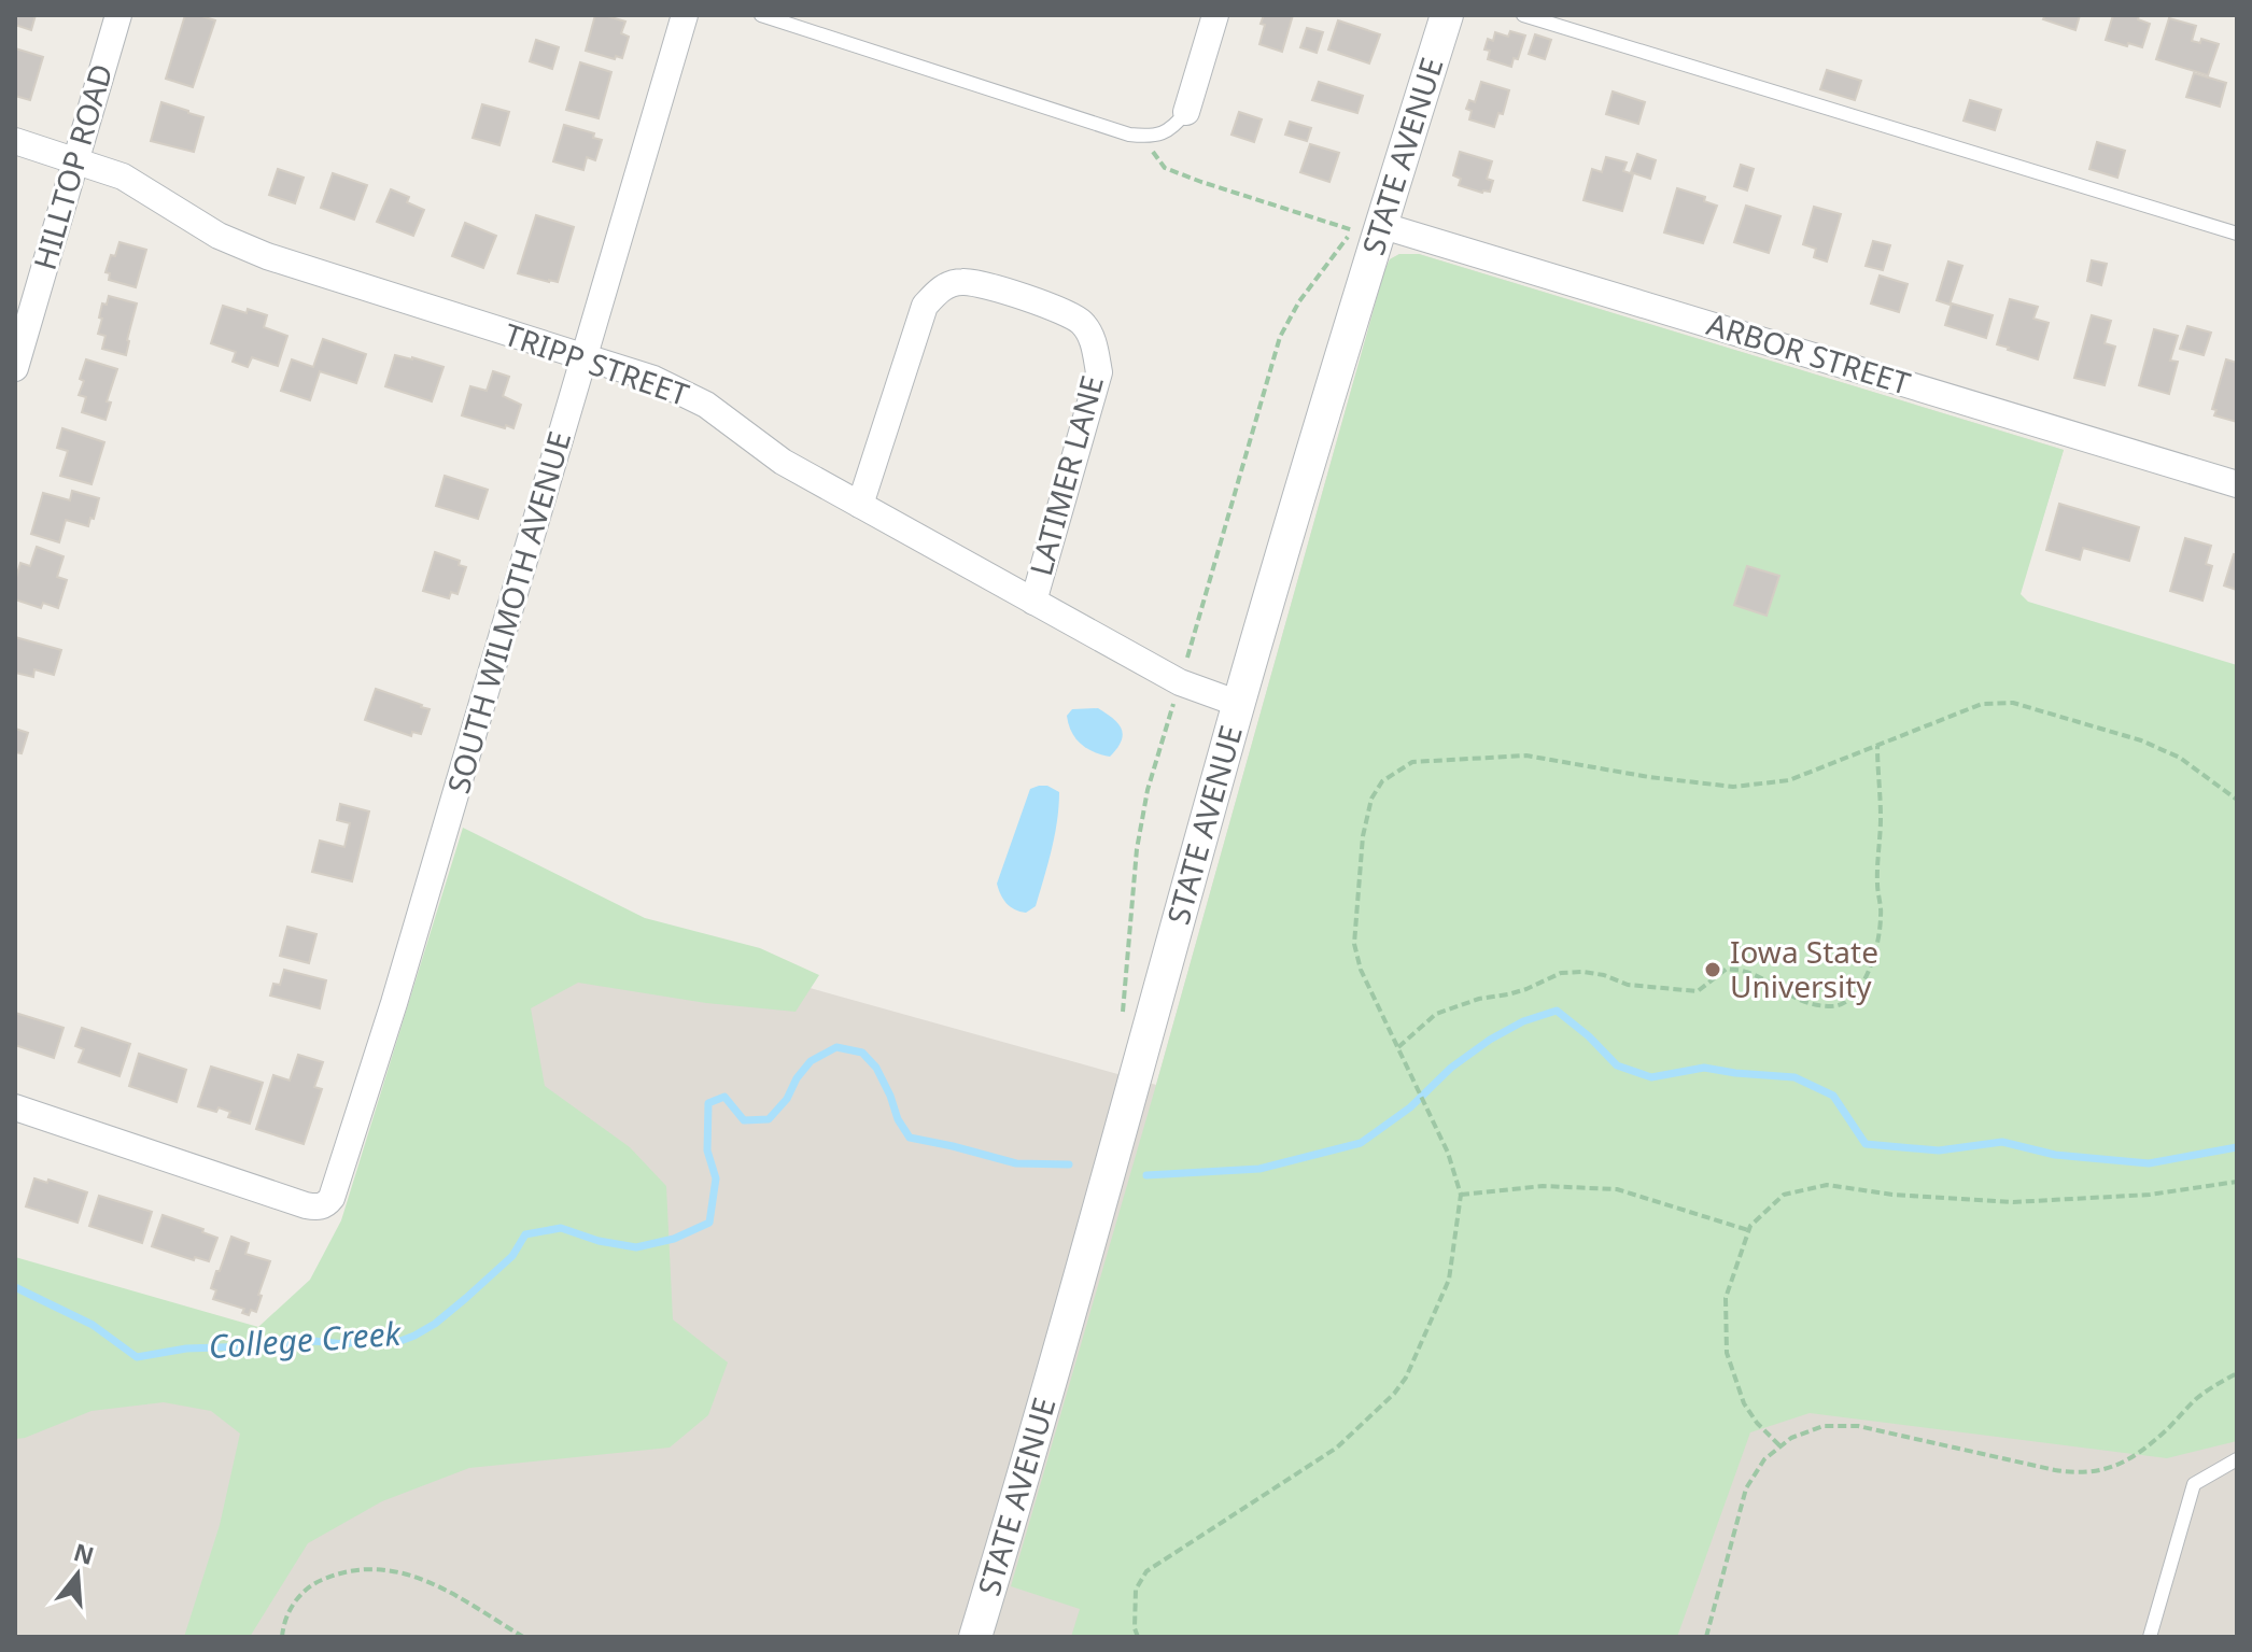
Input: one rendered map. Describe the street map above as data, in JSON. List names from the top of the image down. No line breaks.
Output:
{"streets":{"street":["STATE AVENUE","HILLTOP ROAD","ARBOR STREET","TRIPP STREET","LATIMER LANE","SOUTH WILMOTH AVENUE"]},"crossings":[["STATE AVENUE","ARBOR STREET"],["STATE AVENUE","TRIPP STREET"],["HILLTOP ROAD","TRIPP STREET"],["TRIPP STREET","LATIMER LANE"],["TRIPP STREET","SOUTH WILMOTH AVENUE"]],"water":["College Creek"],"places":["Iowa State University"],"north":"top"}
